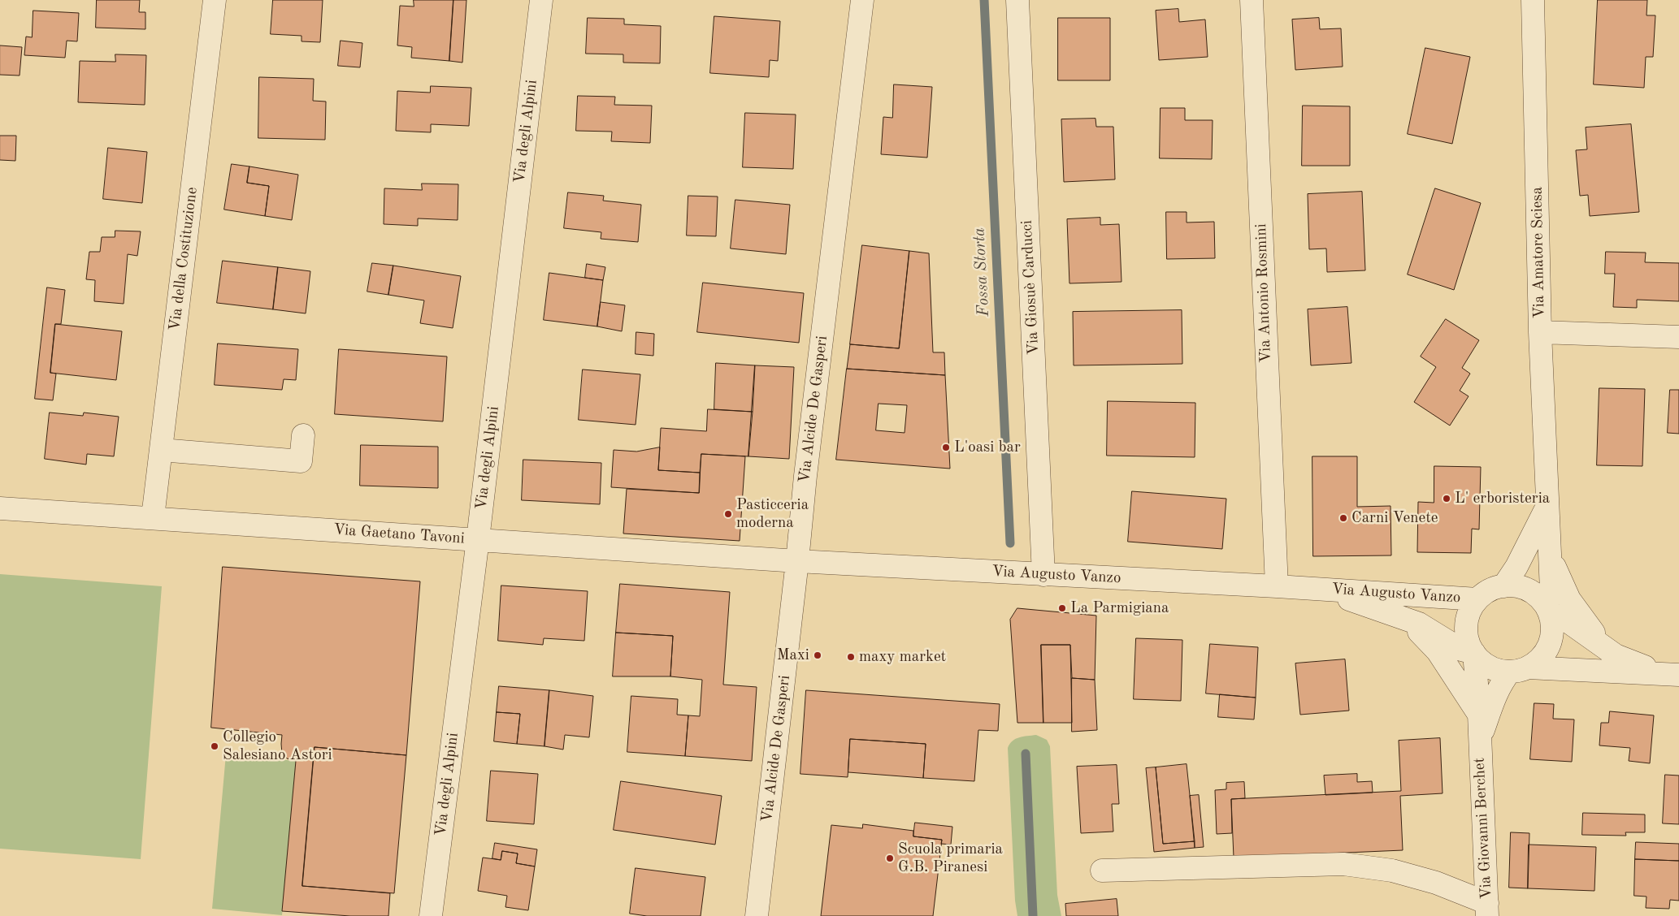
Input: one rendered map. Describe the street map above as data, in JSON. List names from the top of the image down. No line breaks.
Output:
{"streets":{"street":["Via degli Alpini","Via Amatore Sciesa","Via della Costituzione","Via Giosuè Carducci","Via Antonio Rosmini","Via Alcide De Gasperi","Via Gaetano Tavoni","Via Augusto Vanzo","Via Giovanni Berchet"]},"crossings":[["Via degli Alpini","Via Gaetano Tavoni"],["Via Amatore Sciesa","Via Augusto Vanzo"],["Via Amatore Sciesa","Via Giovanni Berchet"],["Via della Costituzione","Via Gaetano Tavoni"],["Via Giosuè Carducci","Via Augusto Vanzo"],["Via Antonio Rosmini","Via Augusto Vanzo"],["Via Alcide De Gasperi","Via Gaetano Tavoni"],["Via Alcide De Gasperi","Via Augusto Vanzo"],["Via Gaetano Tavoni","Via Augusto Vanzo"],["Via Augusto Vanzo","Via Giovanni Berchet"]],"water":["Fossa Storta"],"places":["L'oasi bar","L' erboristeria","Pasticceria moderna","Carni Venete","La Parmigiana","Maxi","maxy market","Collegio Salesiano Astori","Scuola primaria G.B. Piranesi"]}
